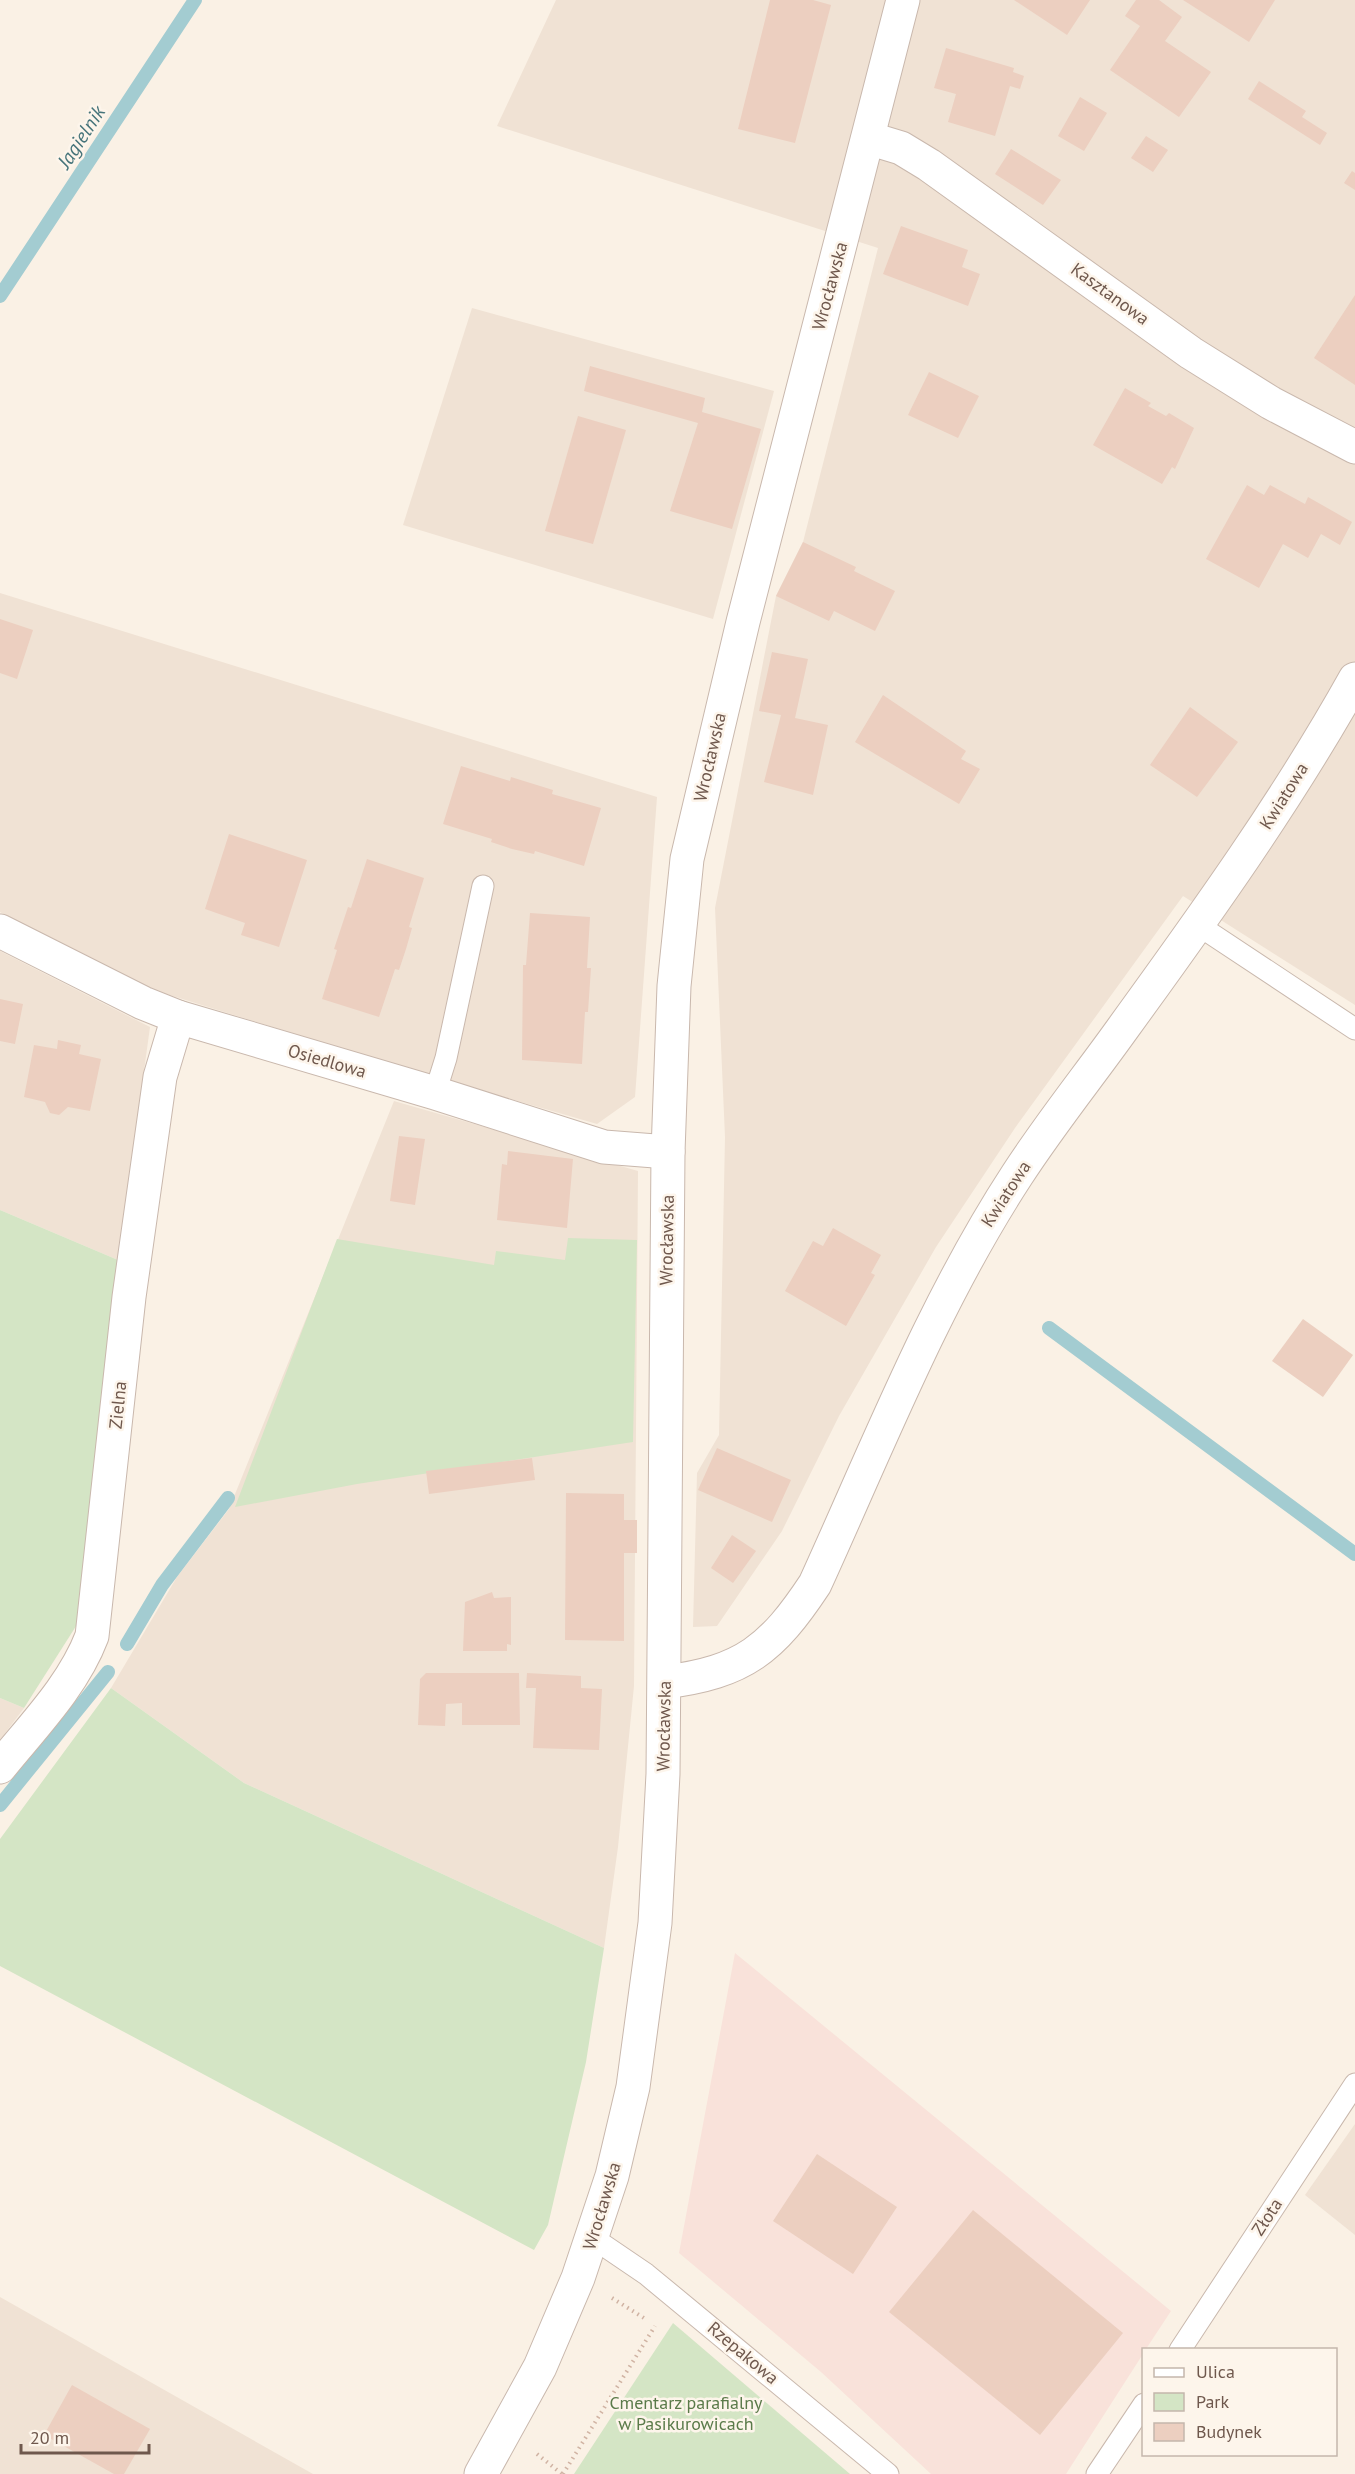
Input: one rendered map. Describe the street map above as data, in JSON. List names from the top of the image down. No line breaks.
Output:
{"streets":{"street":["Wrocławska","Kasztanowa","Kwiatowa","Osiedlowa","Zielna"],"lane":["Złota","Rzepakowa"]},"crossings":[["Wrocławska","Kasztanowa"],["Wrocławska","Kwiatowa"],["Wrocławska","Osiedlowa"],["Wrocławska","Rzepakowa"],["Osiedlowa","Zielna"]],"water":["Jagielnik"],"parks":["Cmentarz parafialny w Pasikurowicach"],"legend":["Ulica","Park","Budynek"],"scale_bar":"20 m"}
